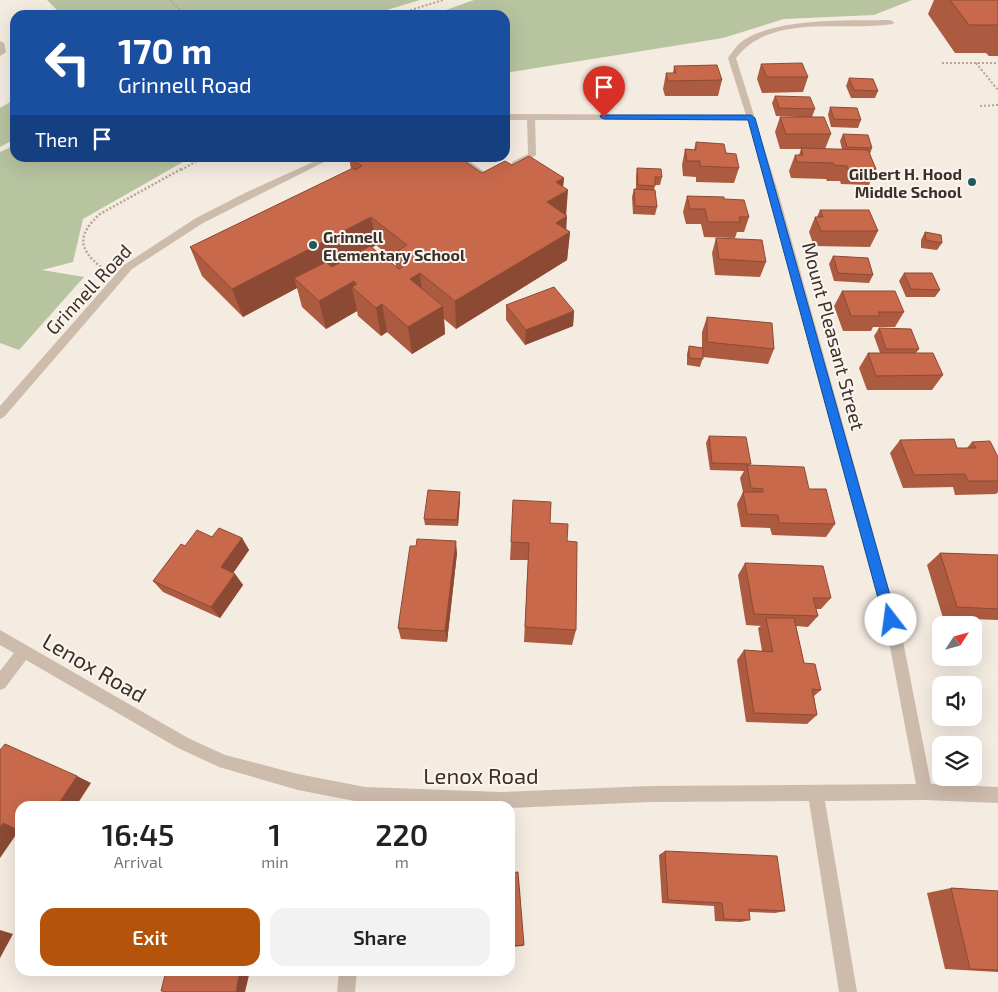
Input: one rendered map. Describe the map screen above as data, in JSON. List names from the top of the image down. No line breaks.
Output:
{"streets":{"street":["Grinnell Road","Mount Pleasant Street","Lenox Road"]},"crossings":[["Mount Pleasant Street","Lenox Road"]],"places":["Gilbert H. Hood Middle School","Grinnell Elementary School"],"north":"top right","page":{"turn":["170 m","Grinnell Road"],"then":"Then","eta":["16:45","Arrival","1","min","220","m"],"buttons":["Exit","Share"]}}
